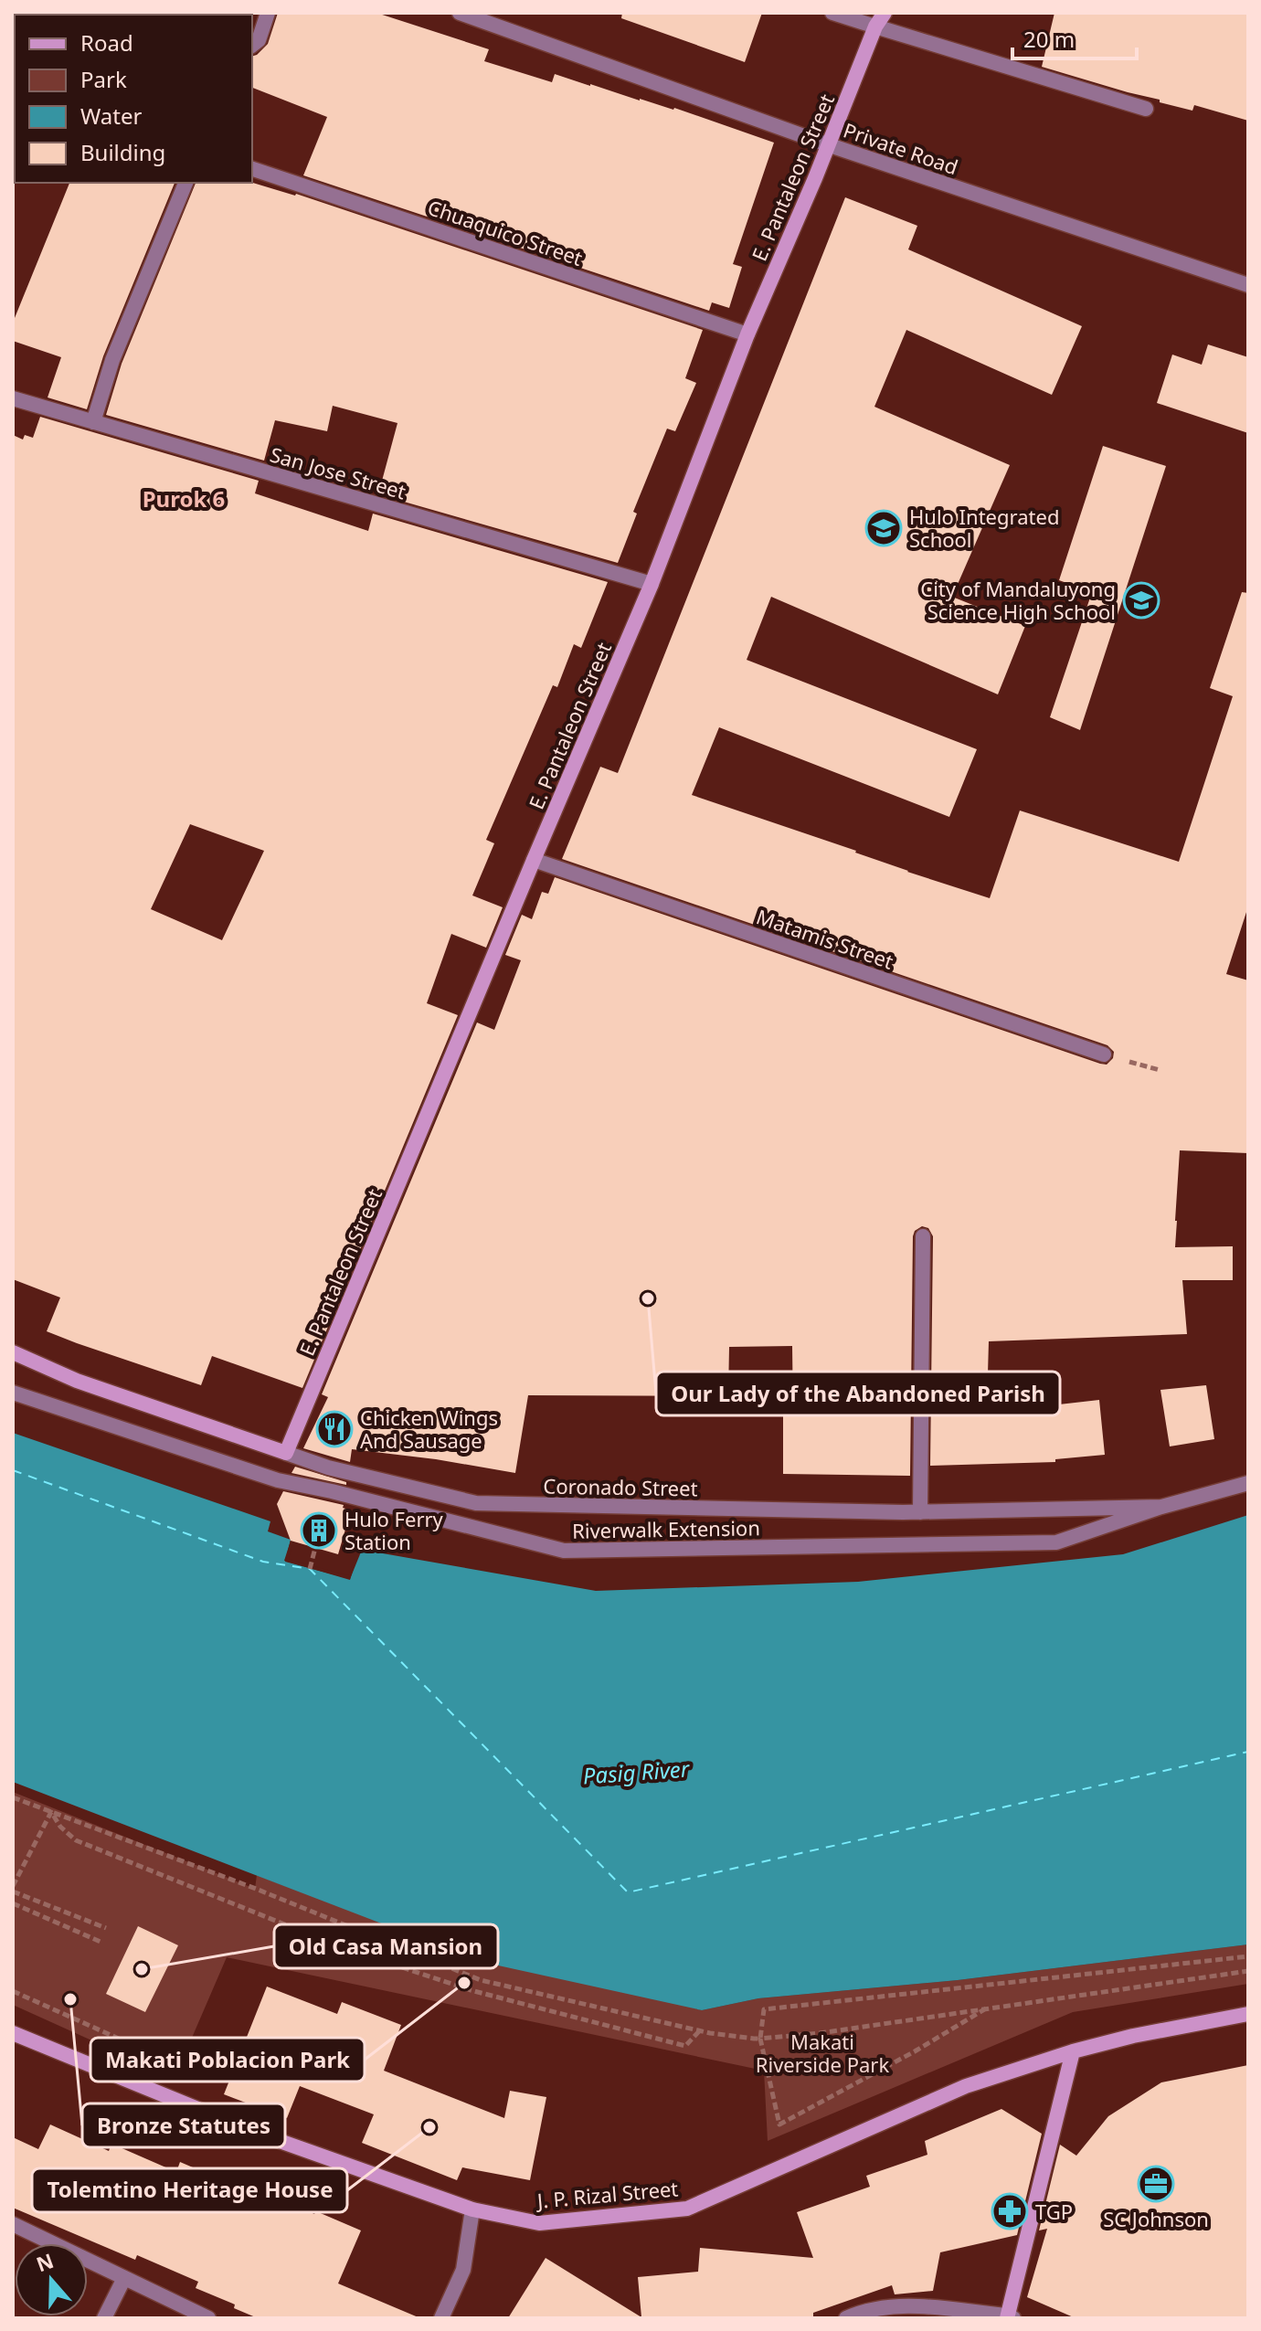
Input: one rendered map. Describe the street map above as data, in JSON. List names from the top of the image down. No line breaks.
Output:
{"streets":{"street":["Private Road","E. Pantaleon Street","Chuaquico Street","San Jose Street","Matamis Street","Coronado Street","Riverwalk Extension","J. P. Rizal Street"]},"crossings":[["Private Road","E. Pantaleon Street"],["E. Pantaleon Street","Chuaquico Street"],["E. Pantaleon Street","San Jose Street"],["E. Pantaleon Street","Matamis Street"],["E. Pantaleon Street","Coronado Street"],["Coronado Street","Riverwalk Extension"]],"districts":["Purok 6"],"water":["Pasig River"],"parks":["Makati Riverside Park"],"places":{"school or university":["Hulo Integrated School","City of Mandaluyong Science High School"],"other":["Our Lady of the Abandoned Parish","Old Casa Mansion","Makati Poblacion Park","Bronze Statutes","Tolemtino Heritage House"],"restaurant":["Chicken Wings And Sausage"],"building":["Hulo Ferry Station"],"office":["SC Johnson"],"pharmacy":["TGP"]},"legend":["Road","Park","Water","Building"],"scale_bar":"20 m","north":"top"}
